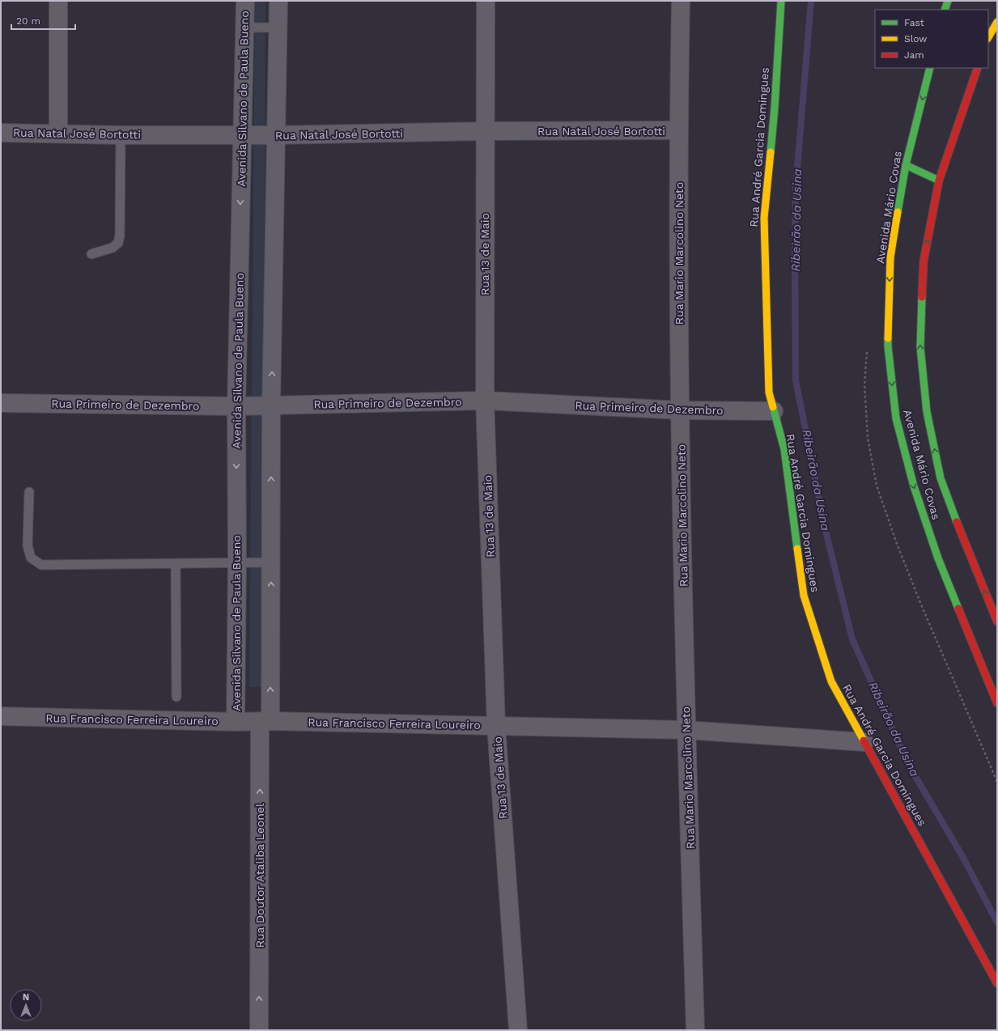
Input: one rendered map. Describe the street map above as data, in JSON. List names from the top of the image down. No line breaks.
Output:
{"streets":{"street":["Avenida Silvano de Paula Bueno","Rua Natal José Bortotti","Rua André Garcia Domingues","Avenida Mário Covas","Rua Mario Marcolino Neto","Rua 13 de Maio","Rua Primeiro de Dezembro","Rua Francisco Ferreira Loureiro","Rua Doutor Ataliba Leonel"]},"crossings":[["Avenida Silvano de Paula Bueno","Rua Natal José Bortotti"],["Avenida Silvano de Paula Bueno","Rua Primeiro de Dezembro"],["Avenida Silvano de Paula Bueno","Rua Francisco Ferreira Loureiro"],["Rua Natal José Bortotti","Rua Mario Marcolino Neto"],["Rua Natal José Bortotti","Rua 13 de Maio"],["Rua André Garcia Domingues","Rua Primeiro de Dezembro"],["Rua André Garcia Domingues","Rua Francisco Ferreira Loureiro"],["Rua Mario Marcolino Neto","Rua Primeiro de Dezembro"],["Rua Mario Marcolino Neto","Rua Francisco Ferreira Loureiro"],["Rua 13 de Maio","Rua Primeiro de Dezembro"],["Rua 13 de Maio","Rua Francisco Ferreira Loureiro"],["Rua Francisco Ferreira Loureiro","Rua Doutor Ataliba Leonel"]],"one_way":["Rua Doutor Ataliba Leonel"],"water":["Ribeirão da Usina"],"legend":["Fast","Slow","Jam"],"scale_bar":"20 m","north":"top"}
